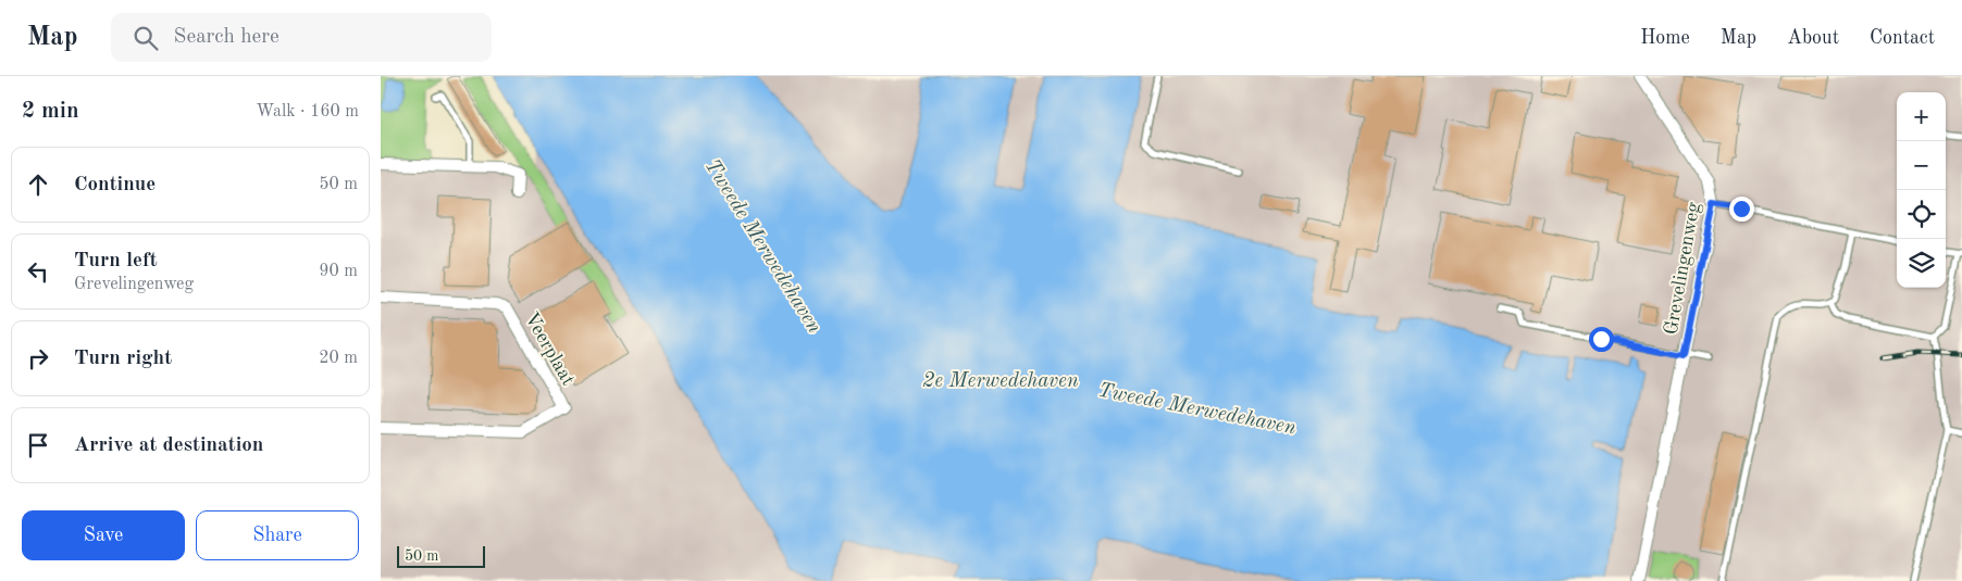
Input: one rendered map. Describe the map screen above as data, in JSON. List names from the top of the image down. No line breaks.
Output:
{"streets":{"street":["Grevelingenweg","Veerplaat"]},"water":["Tweede Merwedehaven","2e Merwedehaven"],"scale_bar":"50 m","page":{"header":"Map","search":"Search here","nav":["Home","Map","About","Contact"],"heading":["2 min","Walk · 160 m"],"map_buttons":["+","−"],"list":[["Continue","50 m"],["Turn left","Grevelingenweg","90 m"],["Turn right","20 m"],"Arrive at destination"],"buttons":["Save","Share"],"scale":"50 m"}}
